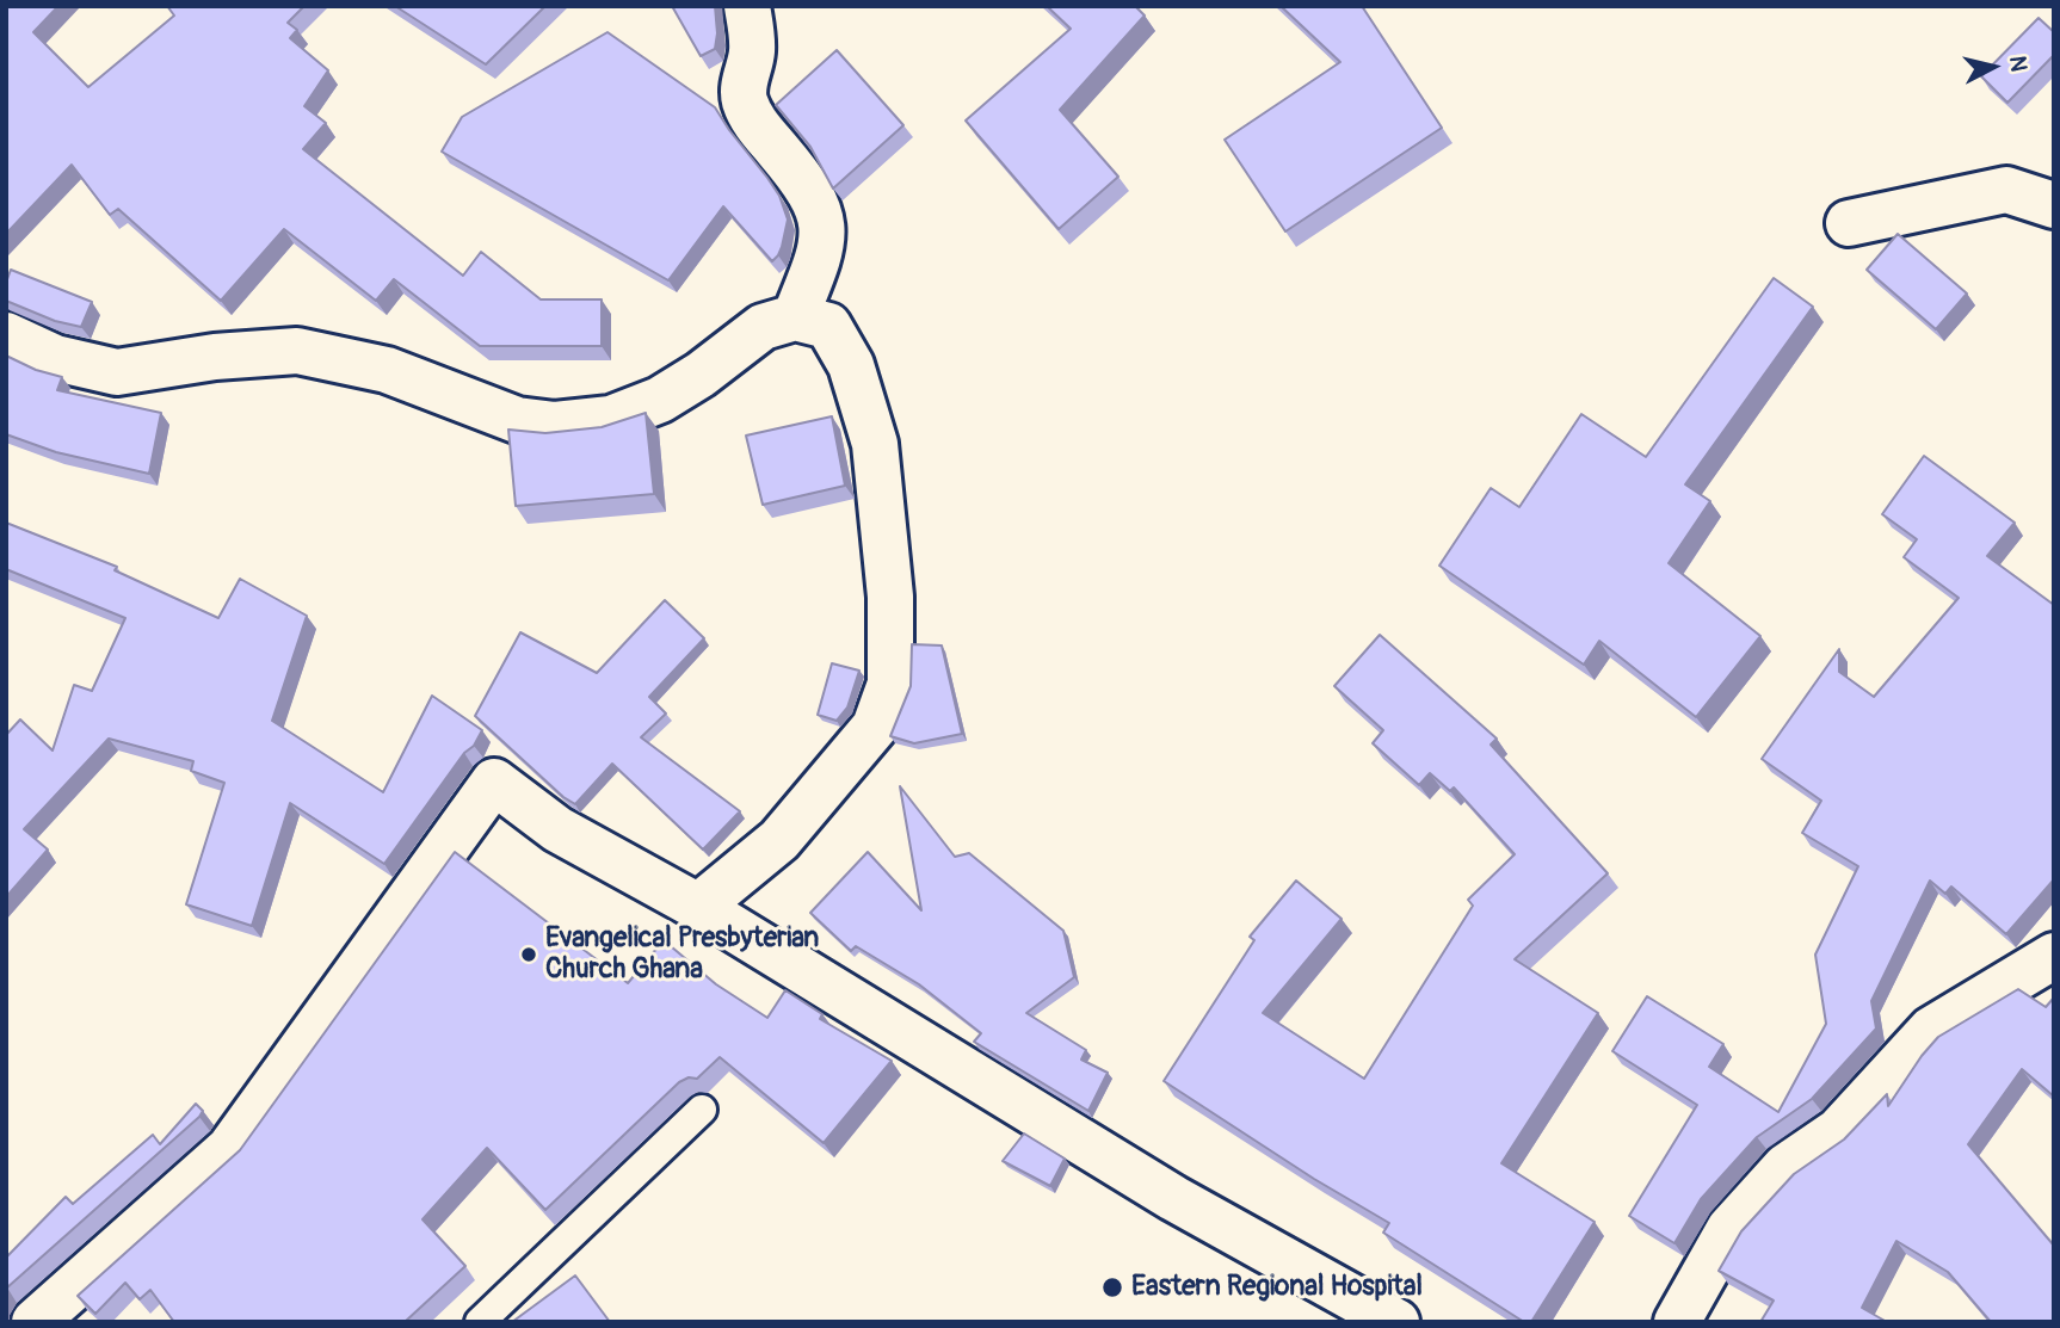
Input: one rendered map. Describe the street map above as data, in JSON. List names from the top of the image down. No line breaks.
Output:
{"places":["Evangelical Presbyterian Church Ghana","Eastern Regional Hospital"],"north":"right"}
